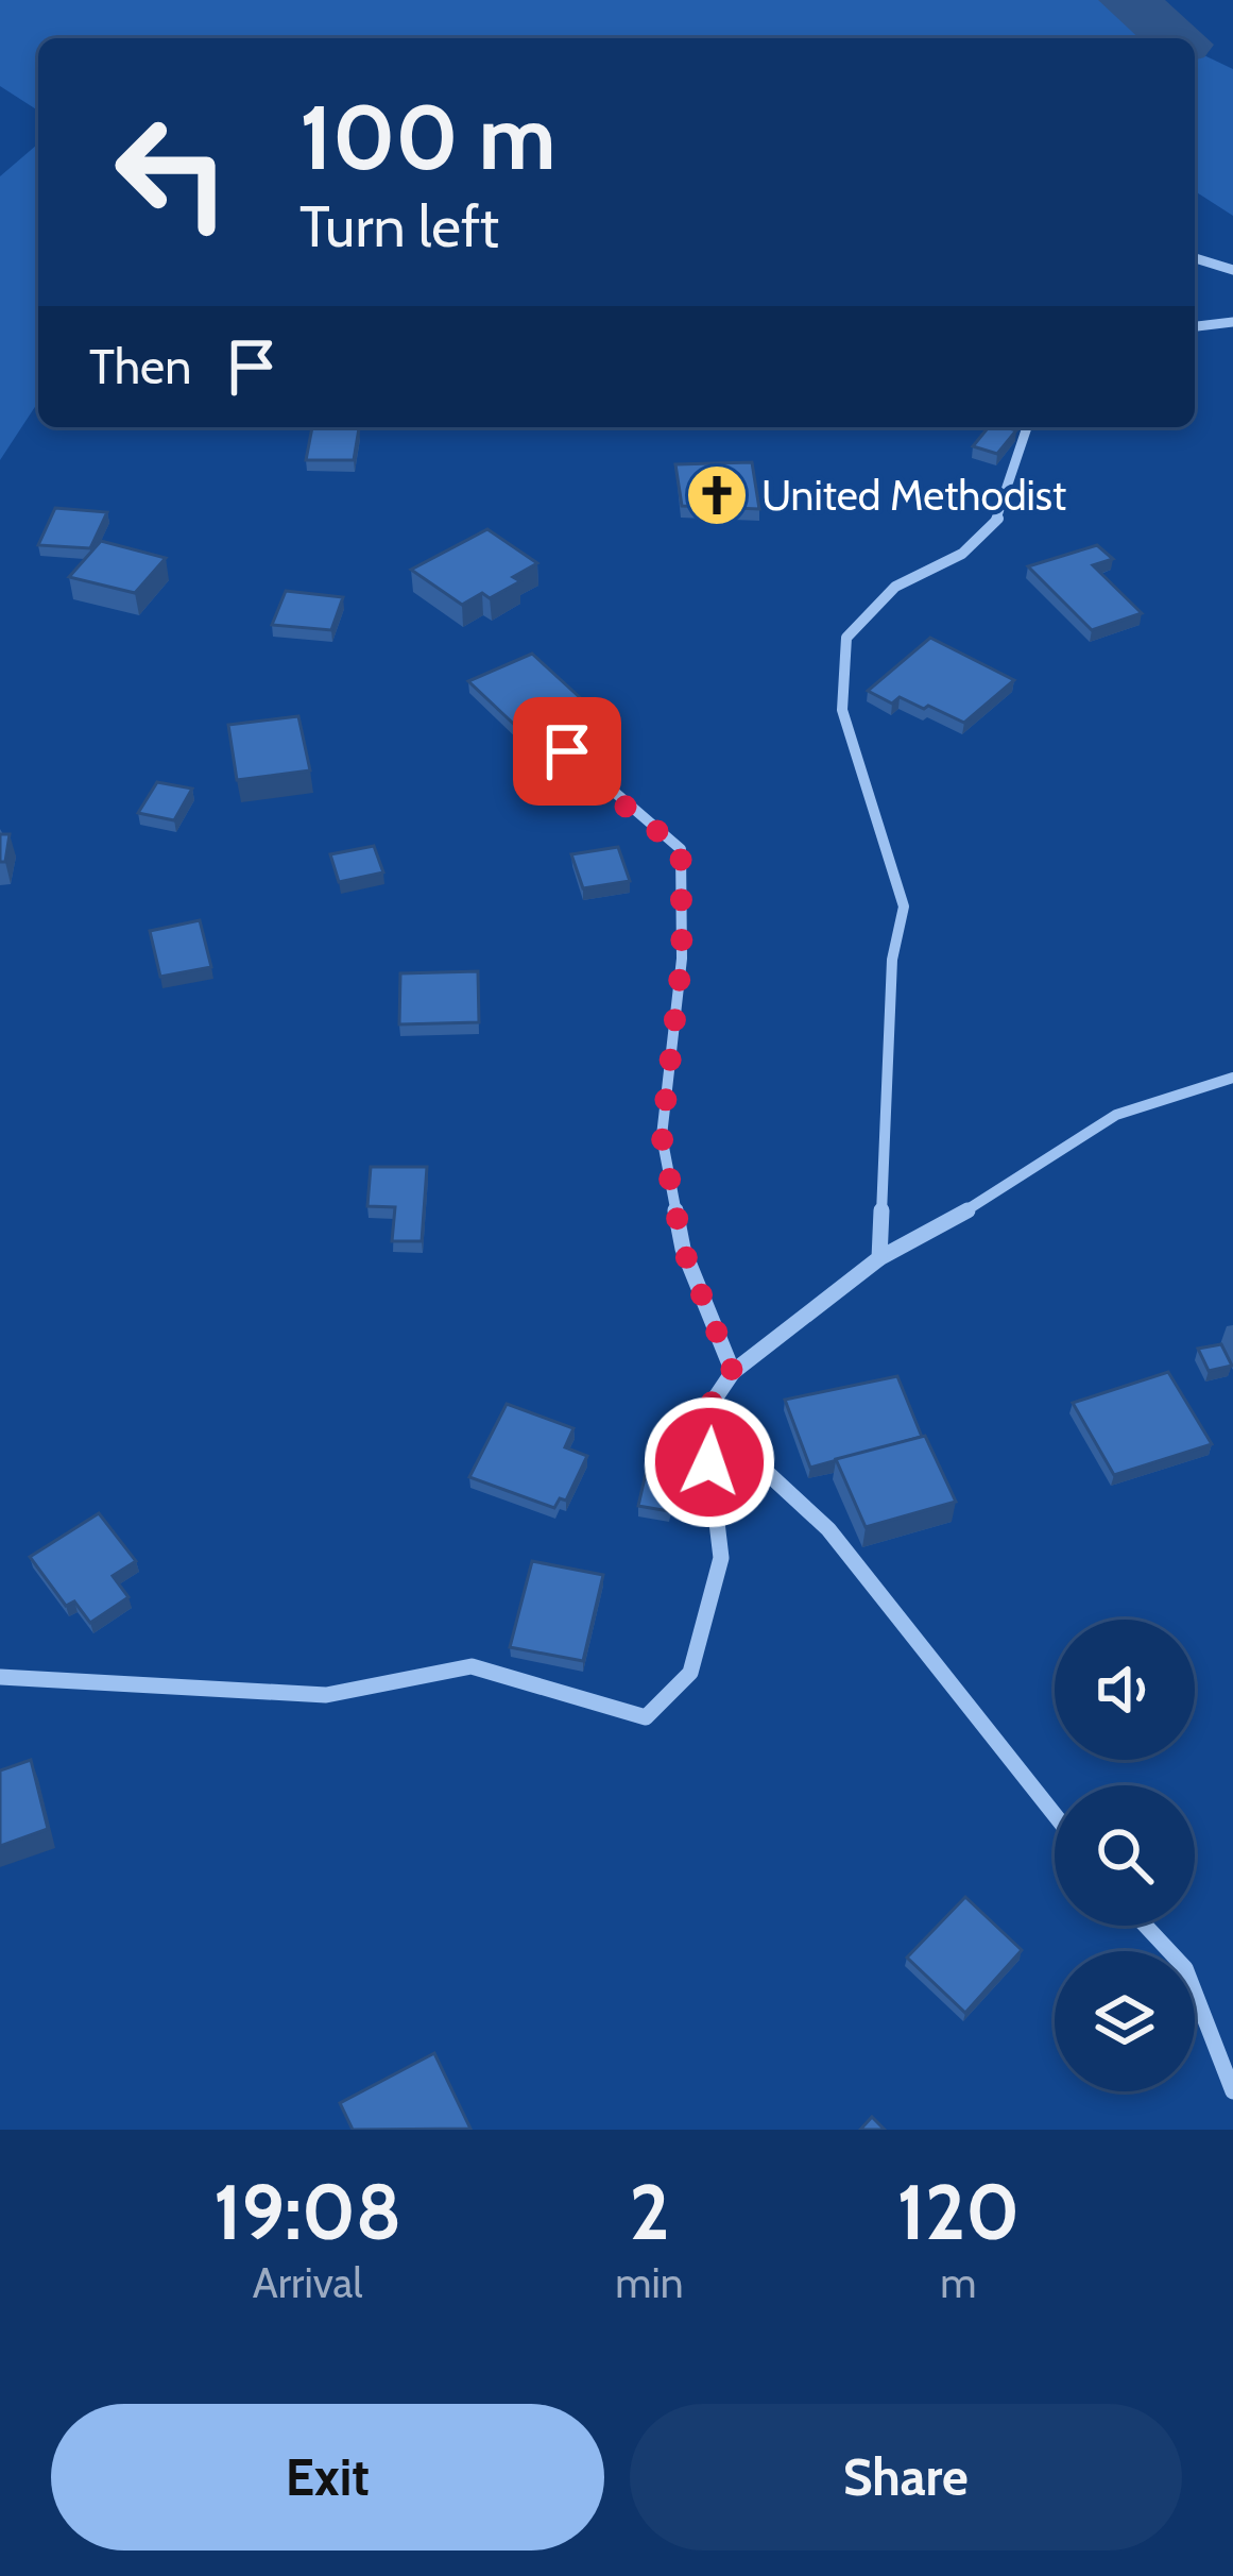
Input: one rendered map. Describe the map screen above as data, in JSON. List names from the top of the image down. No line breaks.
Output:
{"places":{"church":["United Methodist"]},"page":{"turn":["100 m","Turn left"],"then":"Then","eta":["19:08","Arrival","2","min","120","m"],"buttons":["Exit","Share"]}}
